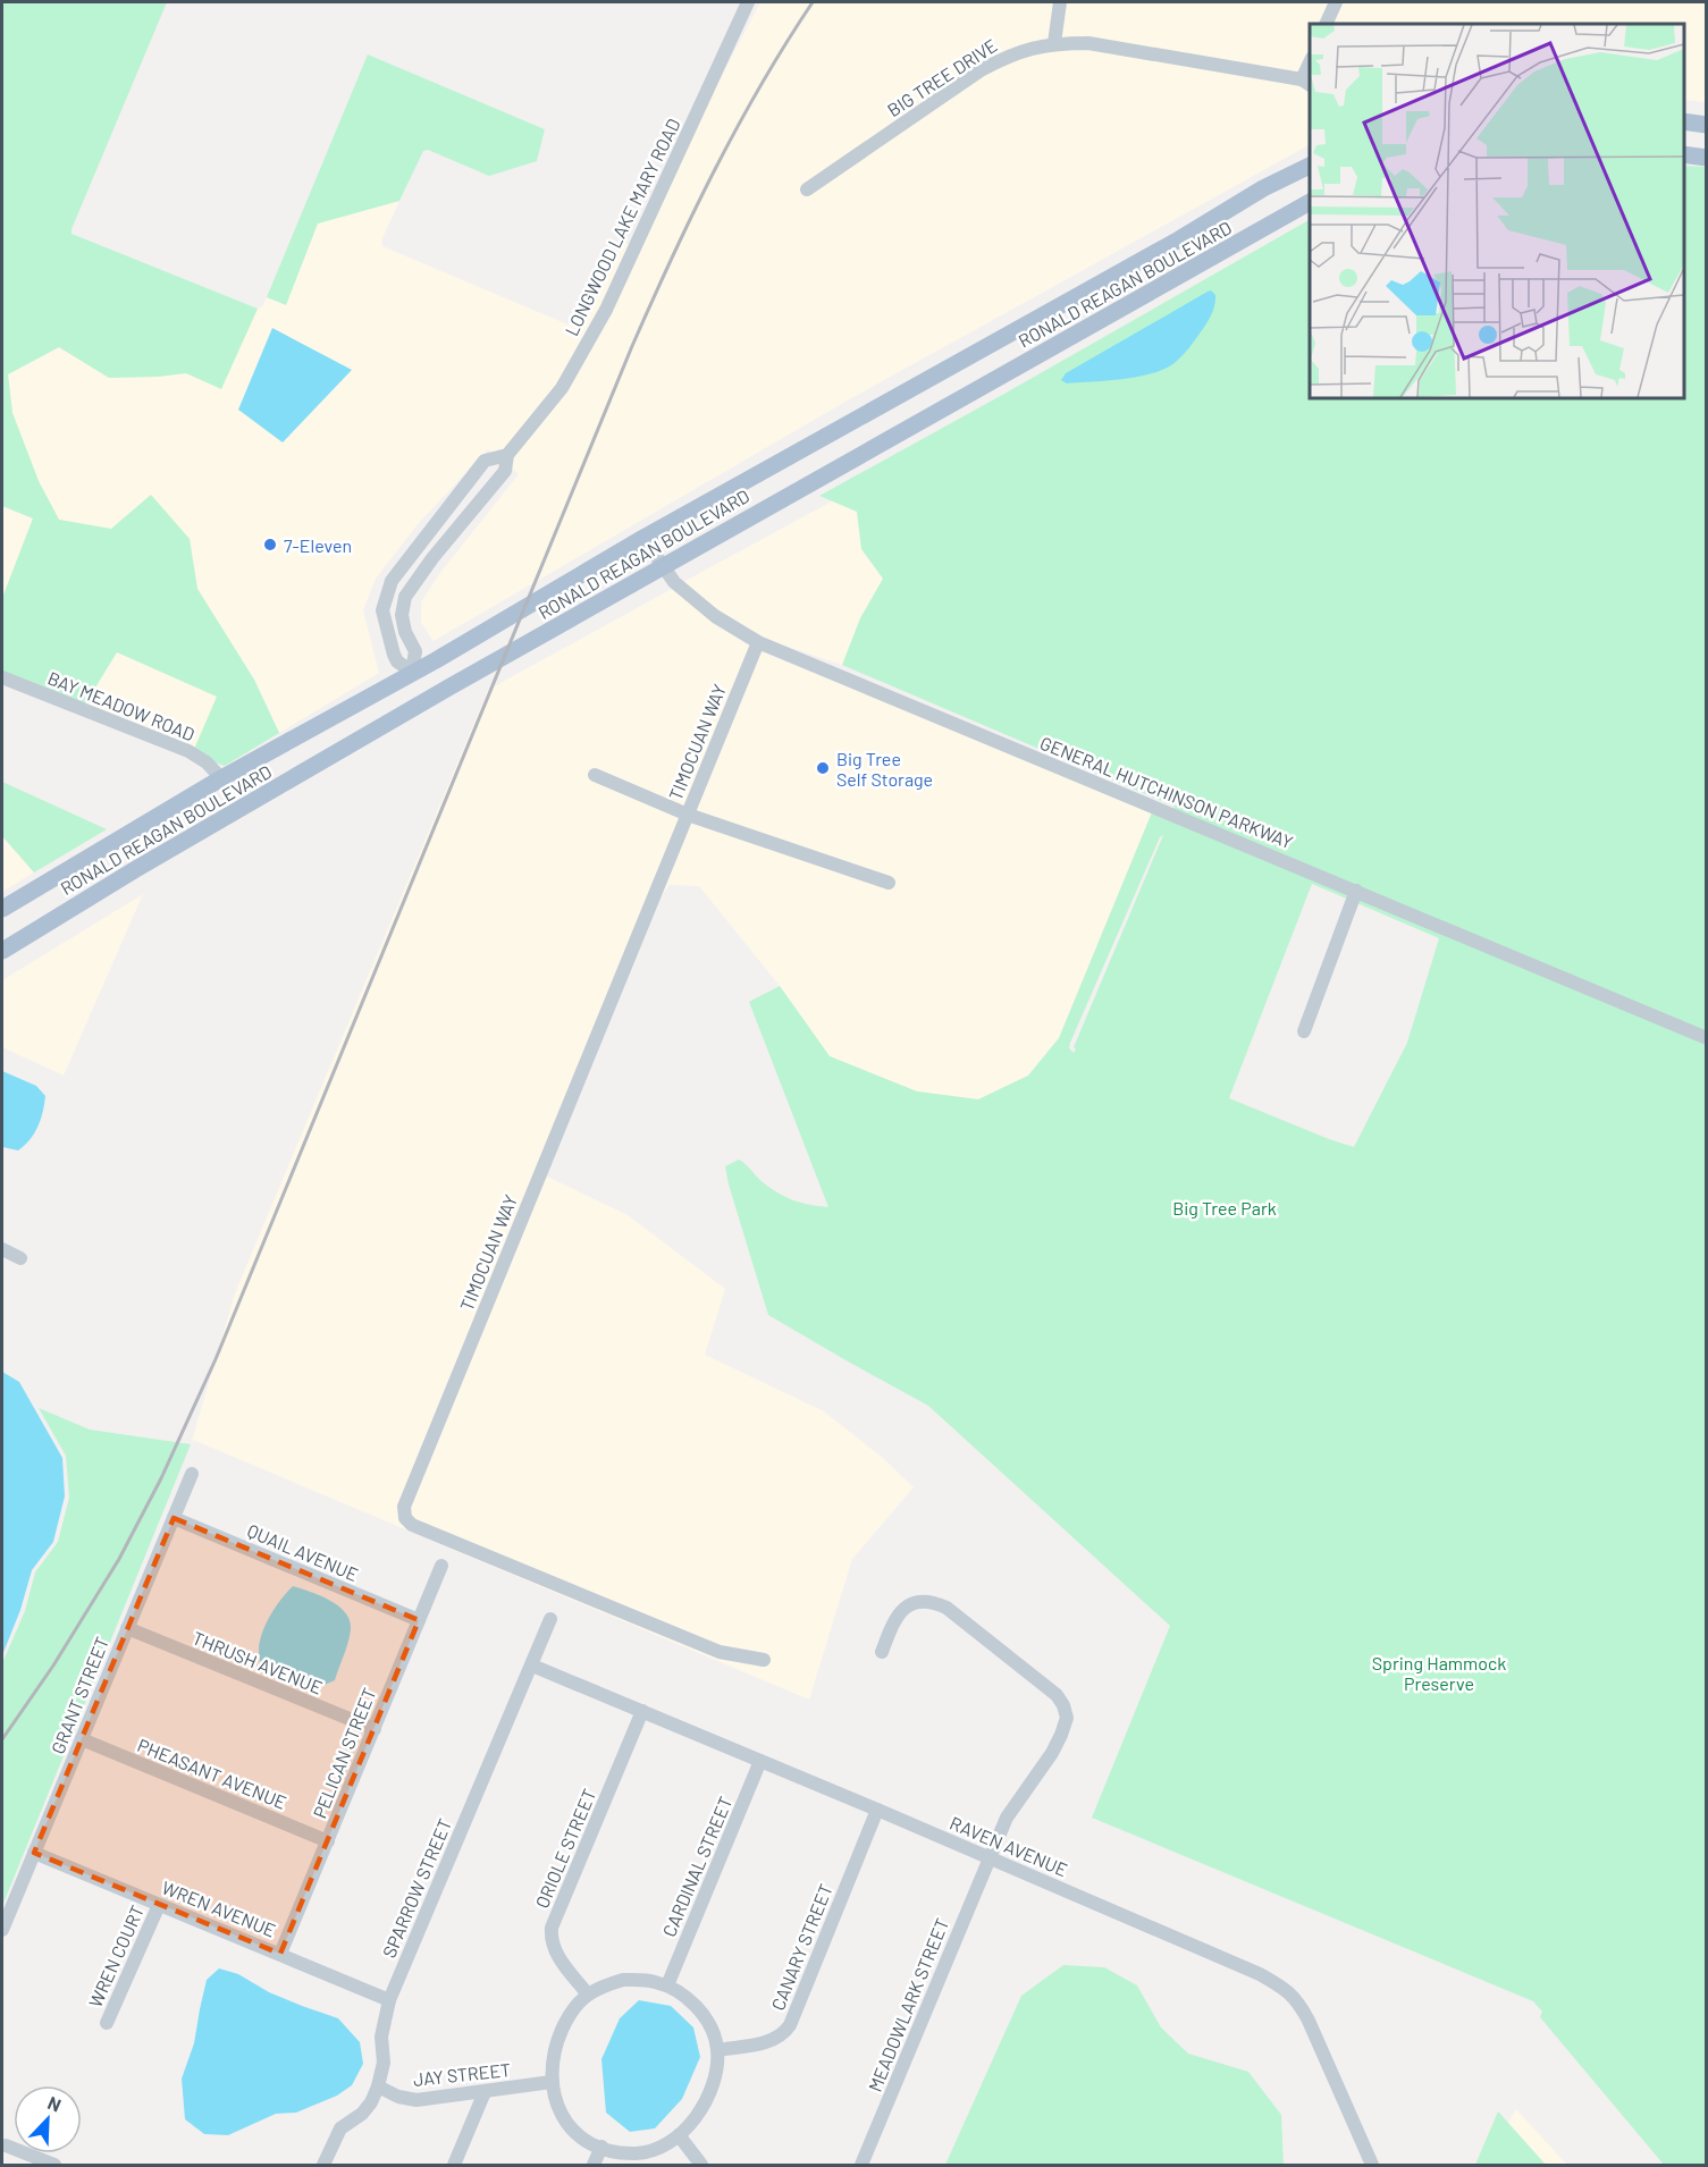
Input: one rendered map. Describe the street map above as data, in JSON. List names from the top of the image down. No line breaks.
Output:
{"streets":{"main road":["RONALD REAGAN BOULEVARD"],"street":["BIG TREE DRIVE","LONGWOOD LAKE MARY ROAD","BAY MEADOW ROAD","TIMOCUAN WAY","GENERAL HUTCHINSON PARKWAY","QUAIL AVENUE","THRUSH AVENUE","GRANT STREET","PELICAN STREET","PHEASANT AVENUE","RAVEN AVENUE","ORIOLE STREET","CARDINAL STREET","SPARROW STREET","WREN AVENUE","CANARY STREET","WREN COURT","MEADOWLARK STREET","JAY STREET"]},"crossings":[["LONGWOOD LAKE MARY ROAD","RONALD REAGAN BOULEVARD"],["RONALD REAGAN BOULEVARD","BAY MEADOW ROAD"],["RONALD REAGAN BOULEVARD","GENERAL HUTCHINSON PARKWAY"],["TIMOCUAN WAY","GENERAL HUTCHINSON PARKWAY"],["QUAIL AVENUE","GRANT STREET"],["QUAIL AVENUE","PELICAN STREET"],["THRUSH AVENUE","GRANT STREET"],["THRUSH AVENUE","PELICAN STREET"],["GRANT STREET","PHEASANT AVENUE"],["GRANT STREET","WREN AVENUE"],["PELICAN STREET","PHEASANT AVENUE"],["PELICAN STREET","WREN AVENUE"],["RAVEN AVENUE","ORIOLE STREET"],["RAVEN AVENUE","CARDINAL STREET"],["RAVEN AVENUE","SPARROW STREET"],["RAVEN AVENUE","CANARY STREET"],["RAVEN AVENUE","MEADOWLARK STREET"],["ORIOLE STREET","CARDINAL STREET"],["ORIOLE STREET","CANARY STREET"],["ORIOLE STREET","JAY STREET"],["CARDINAL STREET","CANARY STREET"],["CARDINAL STREET","JAY STREET"],["SPARROW STREET","WREN AVENUE"],["SPARROW STREET","JAY STREET"],["WREN AVENUE","WREN COURT"],["CANARY STREET","JAY STREET"]],"parks":["Big Tree Park","Spring Hammock Preserve"],"places":["7-Eleven","Big Tree Self Storage"],"north":"top right"}
